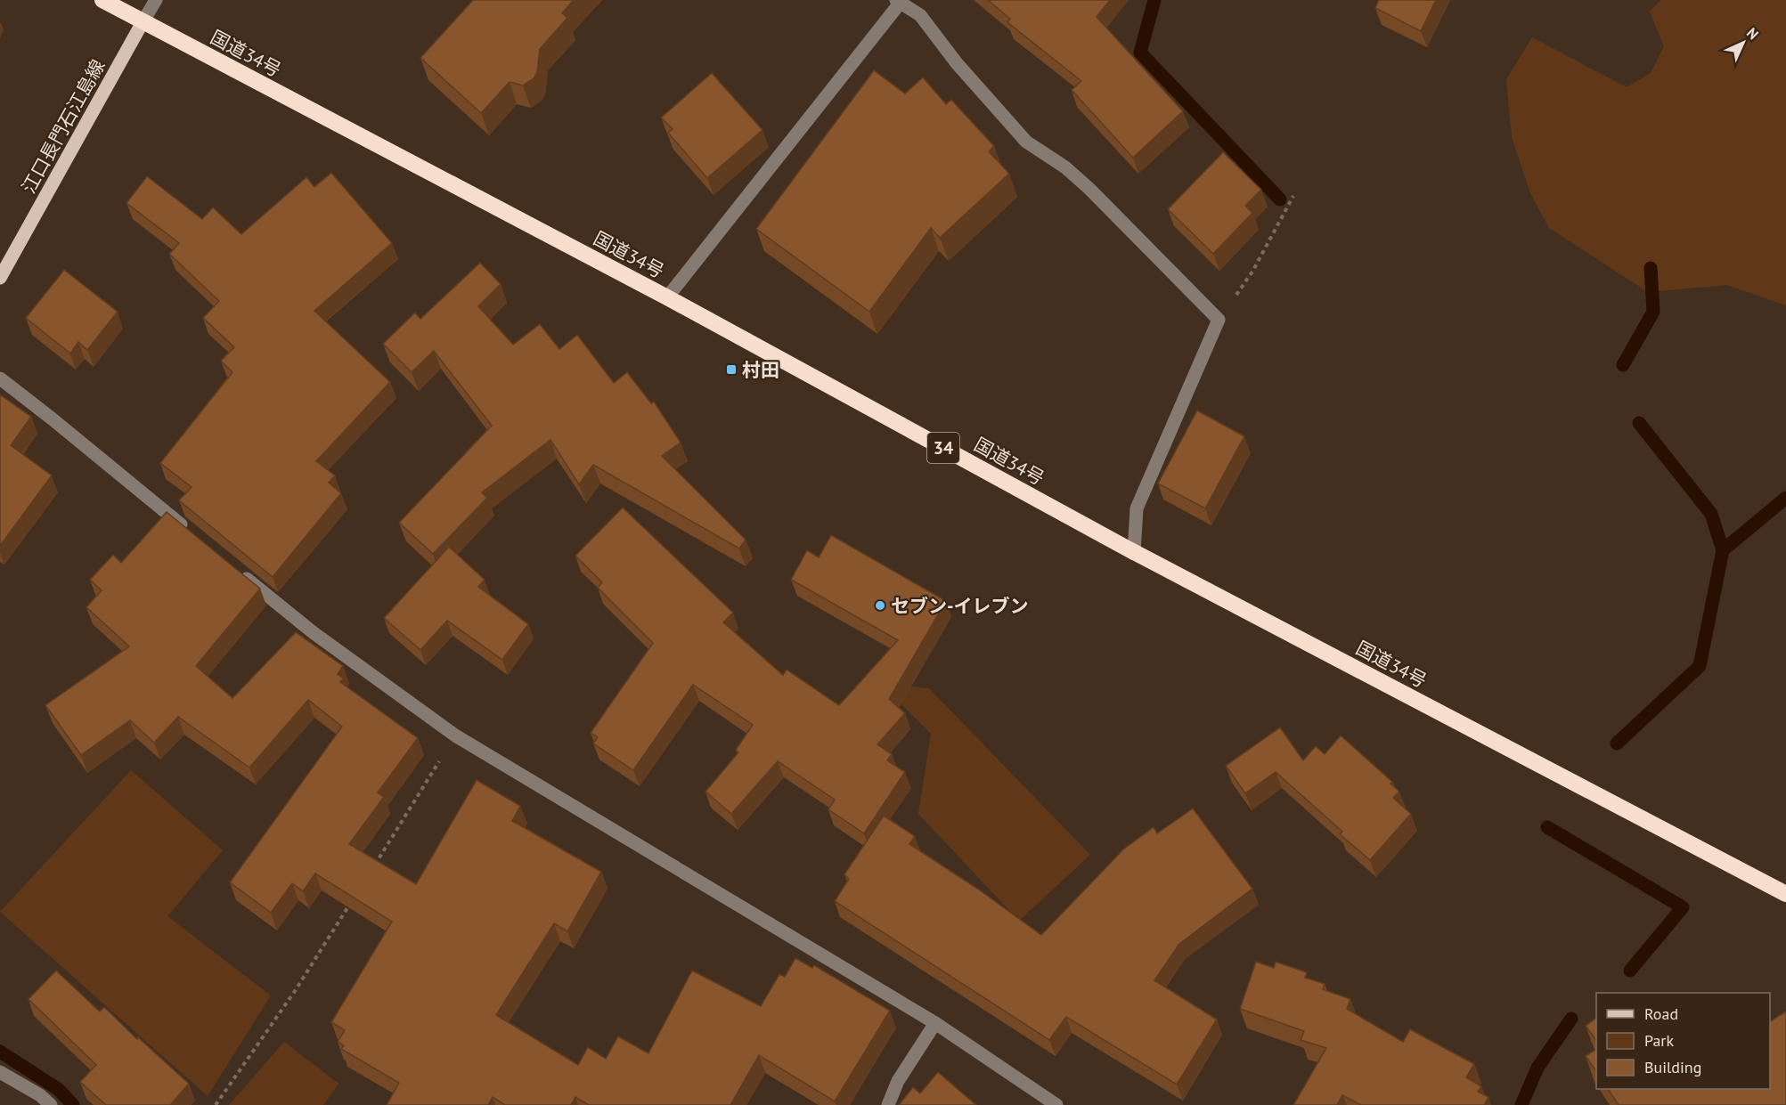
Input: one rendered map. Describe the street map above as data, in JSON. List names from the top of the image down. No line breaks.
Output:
{"streets":{"highway":["国道34号","34"],"main road":["江口長門石江島線"]},"crossings":[["国道34号","江口長門石江島線"]],"places":{"transit":["村田"],"other":["セブン-イレブン"]},"legend":["Road","Park","Building"],"north":"top right"}
